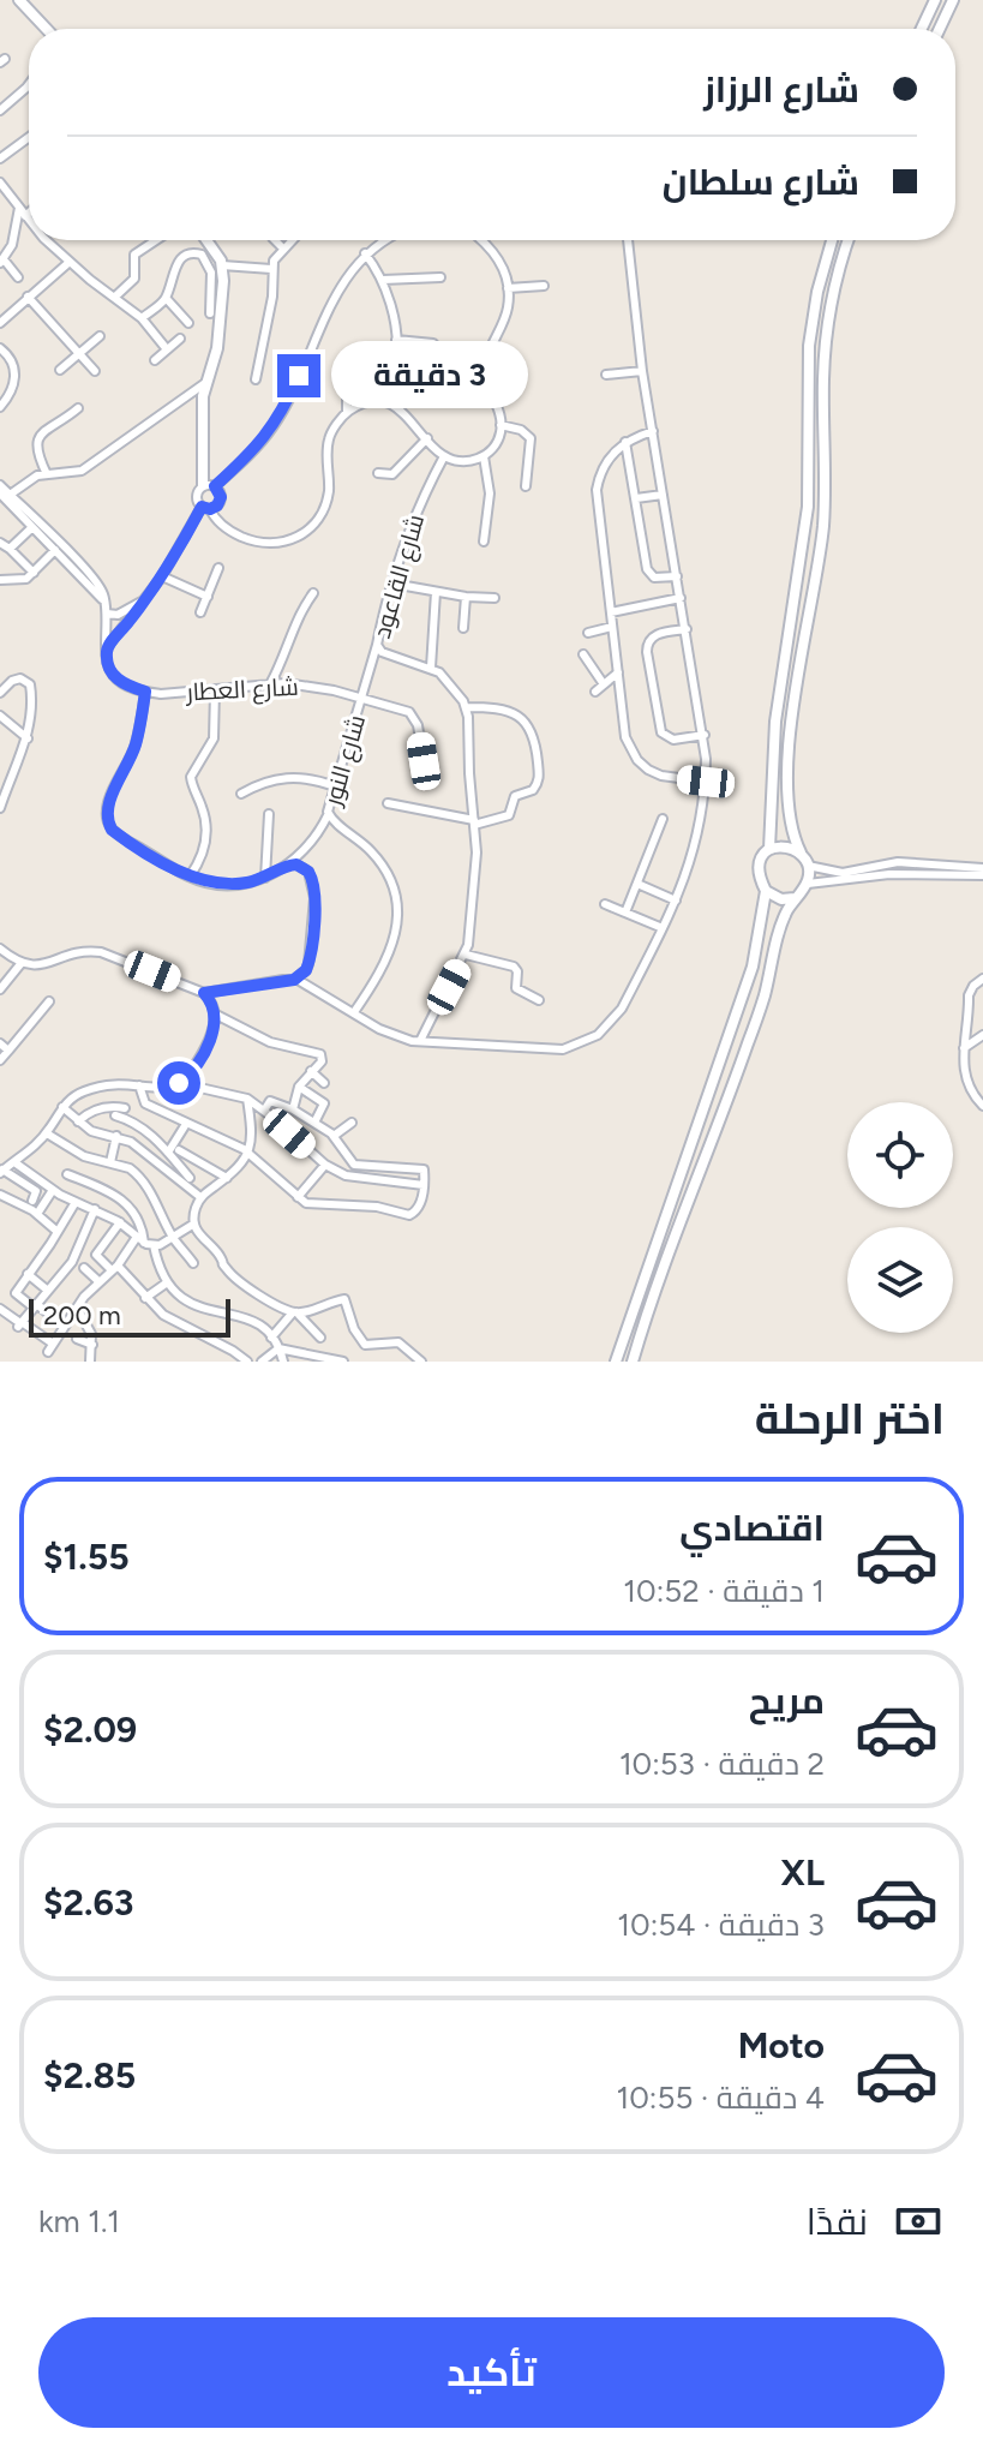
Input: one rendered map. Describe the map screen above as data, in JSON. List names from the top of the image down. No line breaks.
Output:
{"streets":{"street":["شارع القاعود","شارع العطار","شارع النور"]},"crossings":[["شارع القاعود","شارع النور"],["شارع العطار","شارع النور"]],"scale_bar":"200 m","page":{"banner":["شارع الرزاز","شارع سلطان"],"bubble":"3 دقيقة","scale":"200 m","heading":"اختر الرحلة","list":[{"name":"اقتصادي","note":"1 دقيقة · 10:52","value":"$1.55"},{"name":"مريح","note":"2 دقيقة · 10:53","value":"$2.09"},{"name":"XL","note":"3 دقيقة · 10:54","value":"$2.63"},{"name":"Moto","note":"4 دقيقة · 10:55","value":"$2.85"}],"pay":["نقدًا","1.1 km"],"buttons":"تأكيد"}}
